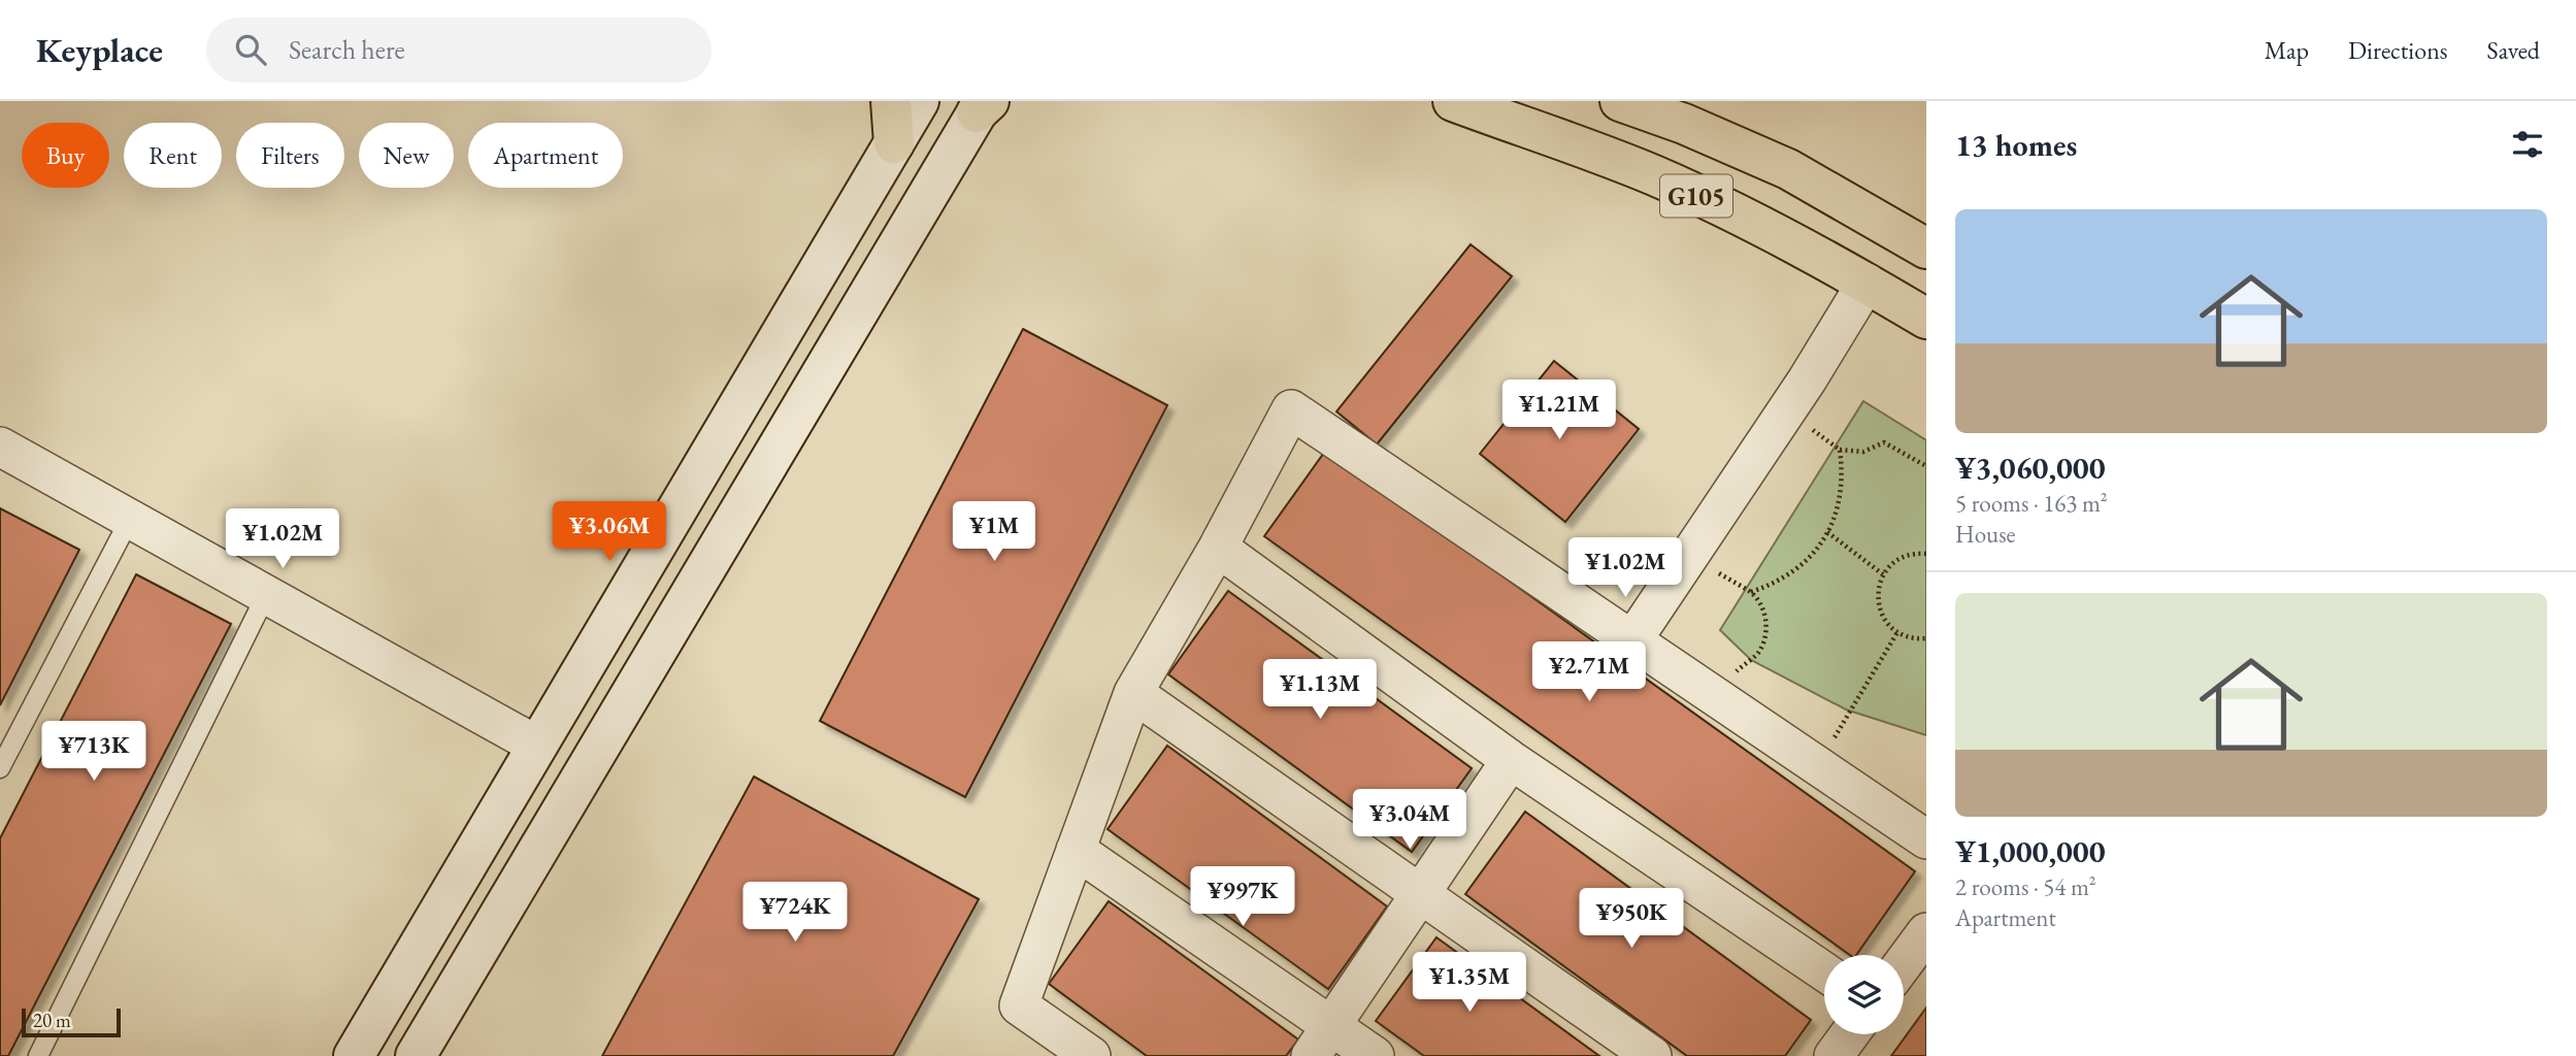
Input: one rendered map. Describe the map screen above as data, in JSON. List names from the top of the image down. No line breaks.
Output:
{"streets":{"highway":["G105"]},"scale_bar":"20 m","page":{"header":"Keyplace","search":"Search here","nav":["Map","Directions","Saved"],"heading":"13 homes","chip":["Buy","Rent","Filters","New","Apartment"],"list":[{"name":"¥3,060,000","note":"5 rooms · 163 m² · House"},{"name":"¥1,000,000","note":"2 rooms · 54 m² · Apartment"}],"price":["¥1.21M","¥3.06M","¥1M","¥1.02M","¥1.02M","¥2.71M","¥1.13M","¥713K","¥3.04M","¥997K","¥724K","¥950K","¥1.35M"],"scale":"20 m"}}
